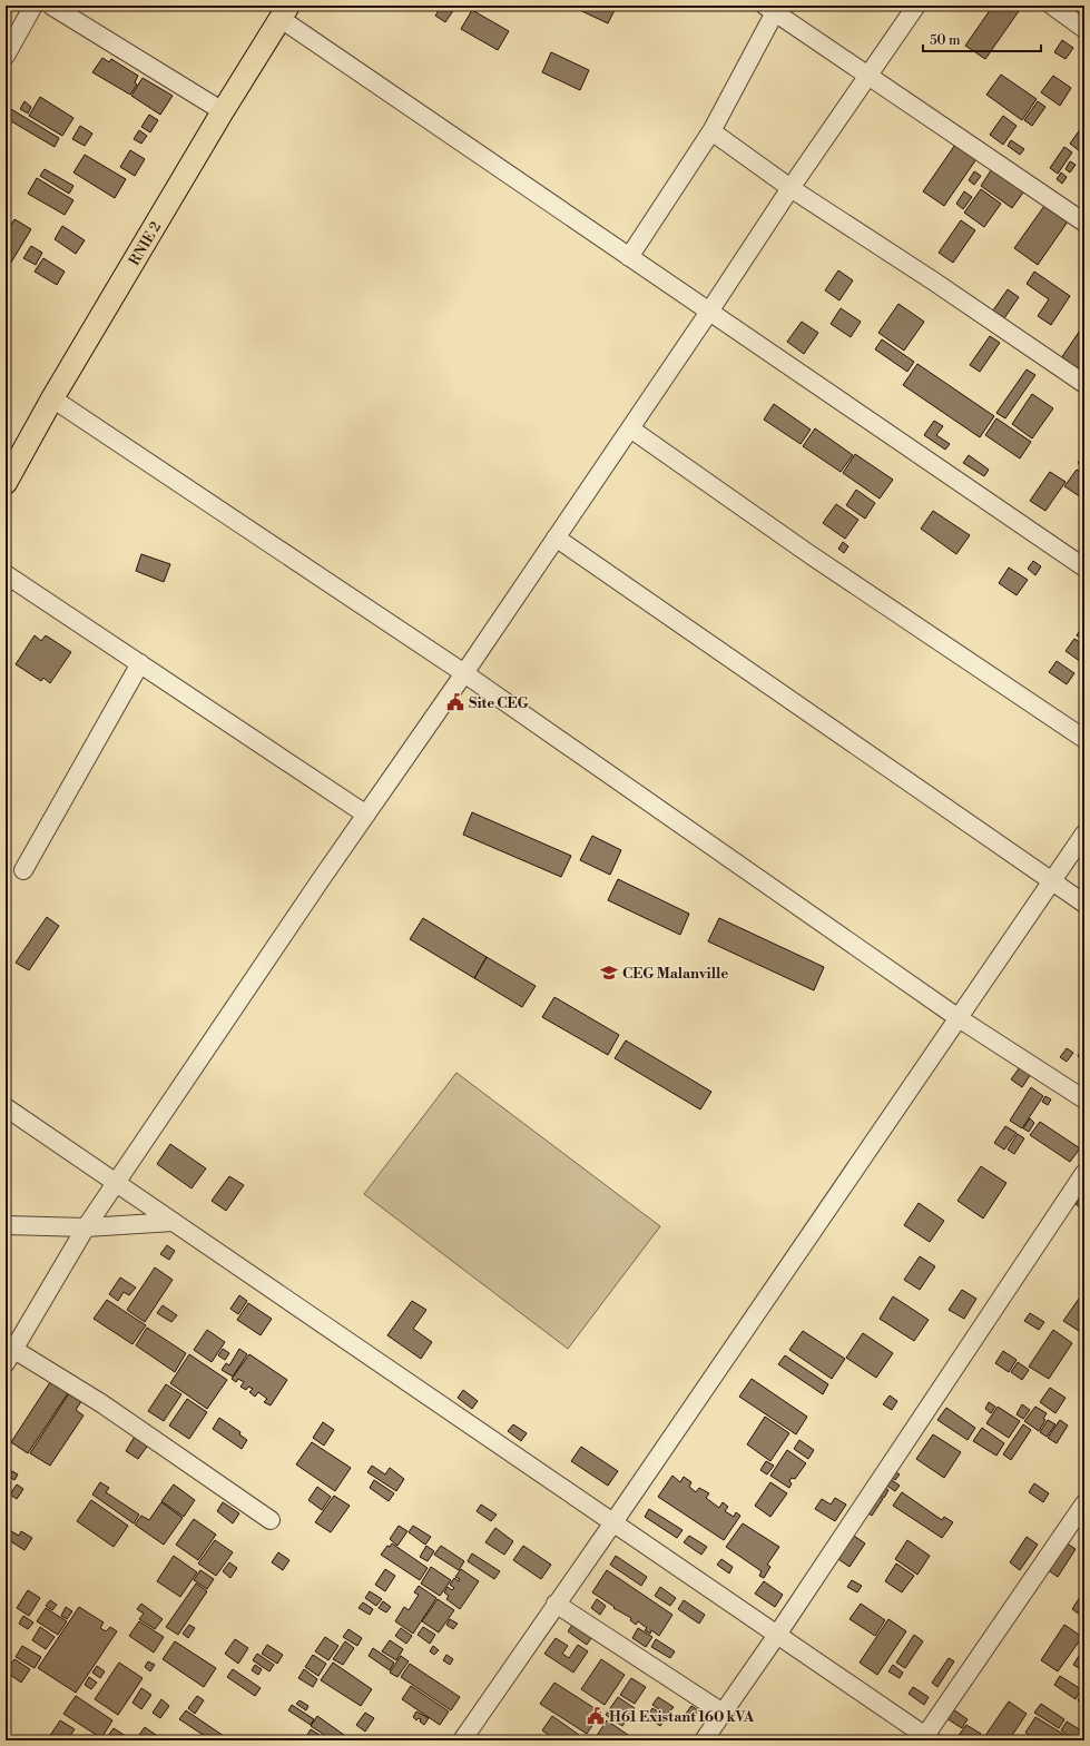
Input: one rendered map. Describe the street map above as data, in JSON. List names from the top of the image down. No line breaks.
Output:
{"streets":{"main road":["RNIE 2"]},"places":{"public building":["Site CEG","H61 Existant 160 kVA"],"school or university":["CEG Malanville"]},"scale_bar":"50 m"}
